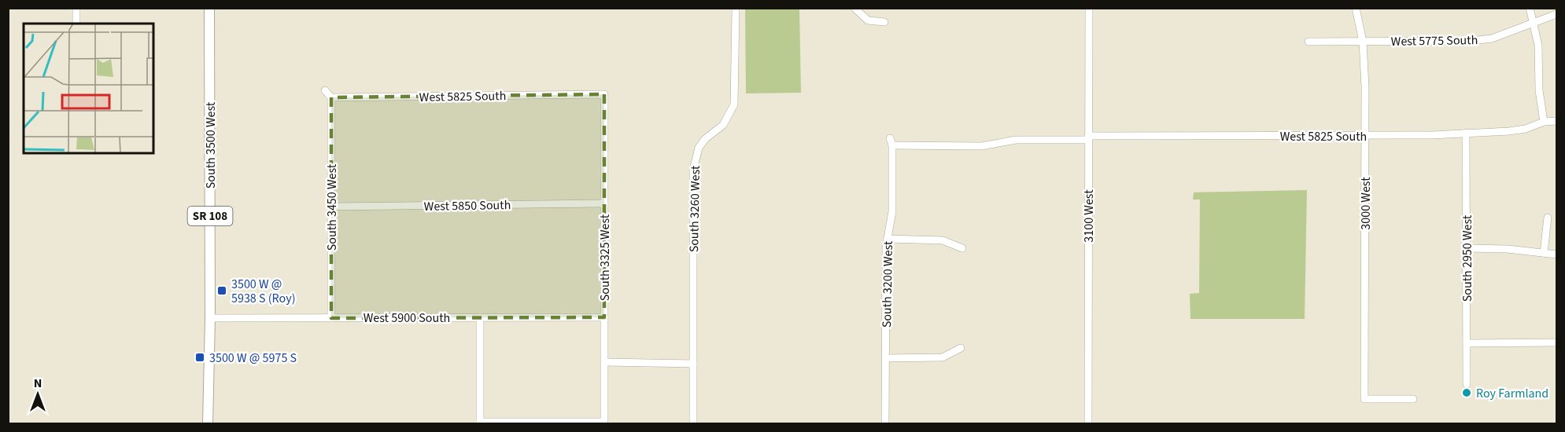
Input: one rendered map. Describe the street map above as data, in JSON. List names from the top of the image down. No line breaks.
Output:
{"streets":{"main road":["South 3500 West","SR 108"],"street":["West 5775 South","West 5825 South","3000 West","West 5850 South","South 3450 West","South 3260 West","3100 West","South 3325 West","South 2950 West","South 3200 West","West 5900 South"]},"crossings":[["West 5775 South","3000 West"],["West 5825 South","3000 West"],["West 5825 South","South 3450 West"],["West 5825 South","3100 West"],["West 5825 South","South 3325 West"],["West 5825 South","South 2950 West"],["West 5825 South","South 3200 West"],["South 3500 West","West 5900 South"],["West 5850 South","South 3450 West"],["West 5850 South","South 3325 West"],["South 3450 West","West 5900 South"],["South 3325 West","West 5900 South"]],"places":{"transit":["3500 W @ 5938 S (Roy)","3500 W @ 5975 S"],"other":["Roy Farmland"]},"north":"top"}
